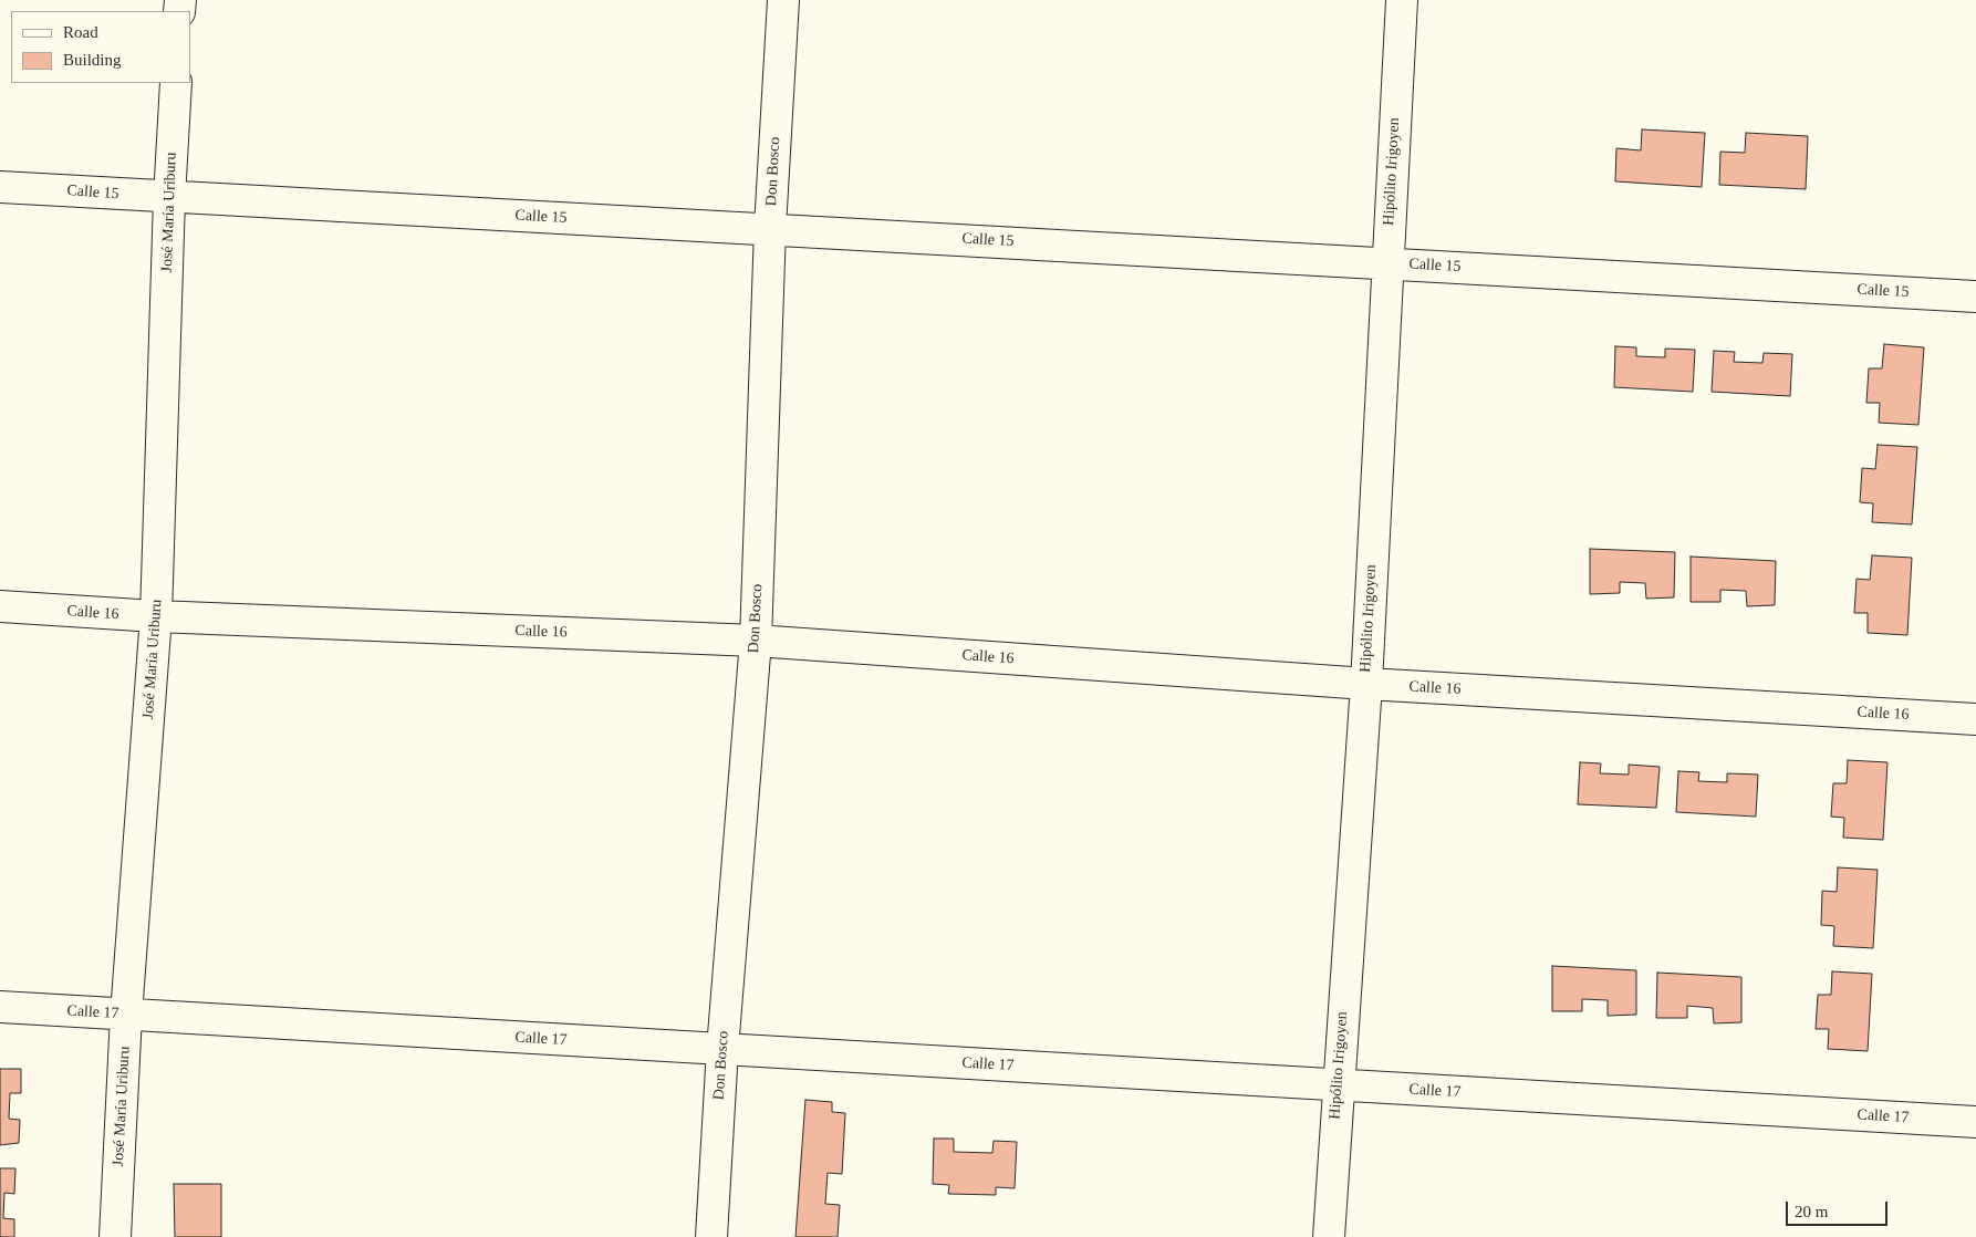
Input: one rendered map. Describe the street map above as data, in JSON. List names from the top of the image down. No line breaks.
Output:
{"streets":{"street":["Don Bosco","Hipólito Irigoyen","Calle 15","José María Uriburu","Calle 16","Calle 17"]},"crossings":[["Don Bosco","Calle 15"],["Don Bosco","Calle 16"],["Don Bosco","Calle 17"],["Hipólito Irigoyen","Calle 15"],["Hipólito Irigoyen","Calle 16"],["Hipólito Irigoyen","Calle 17"],["Calle 15","José María Uriburu"],["José María Uriburu","Calle 16"],["José María Uriburu","Calle 17"]],"legend":["Road","Building"],"scale_bar":"20 m"}
